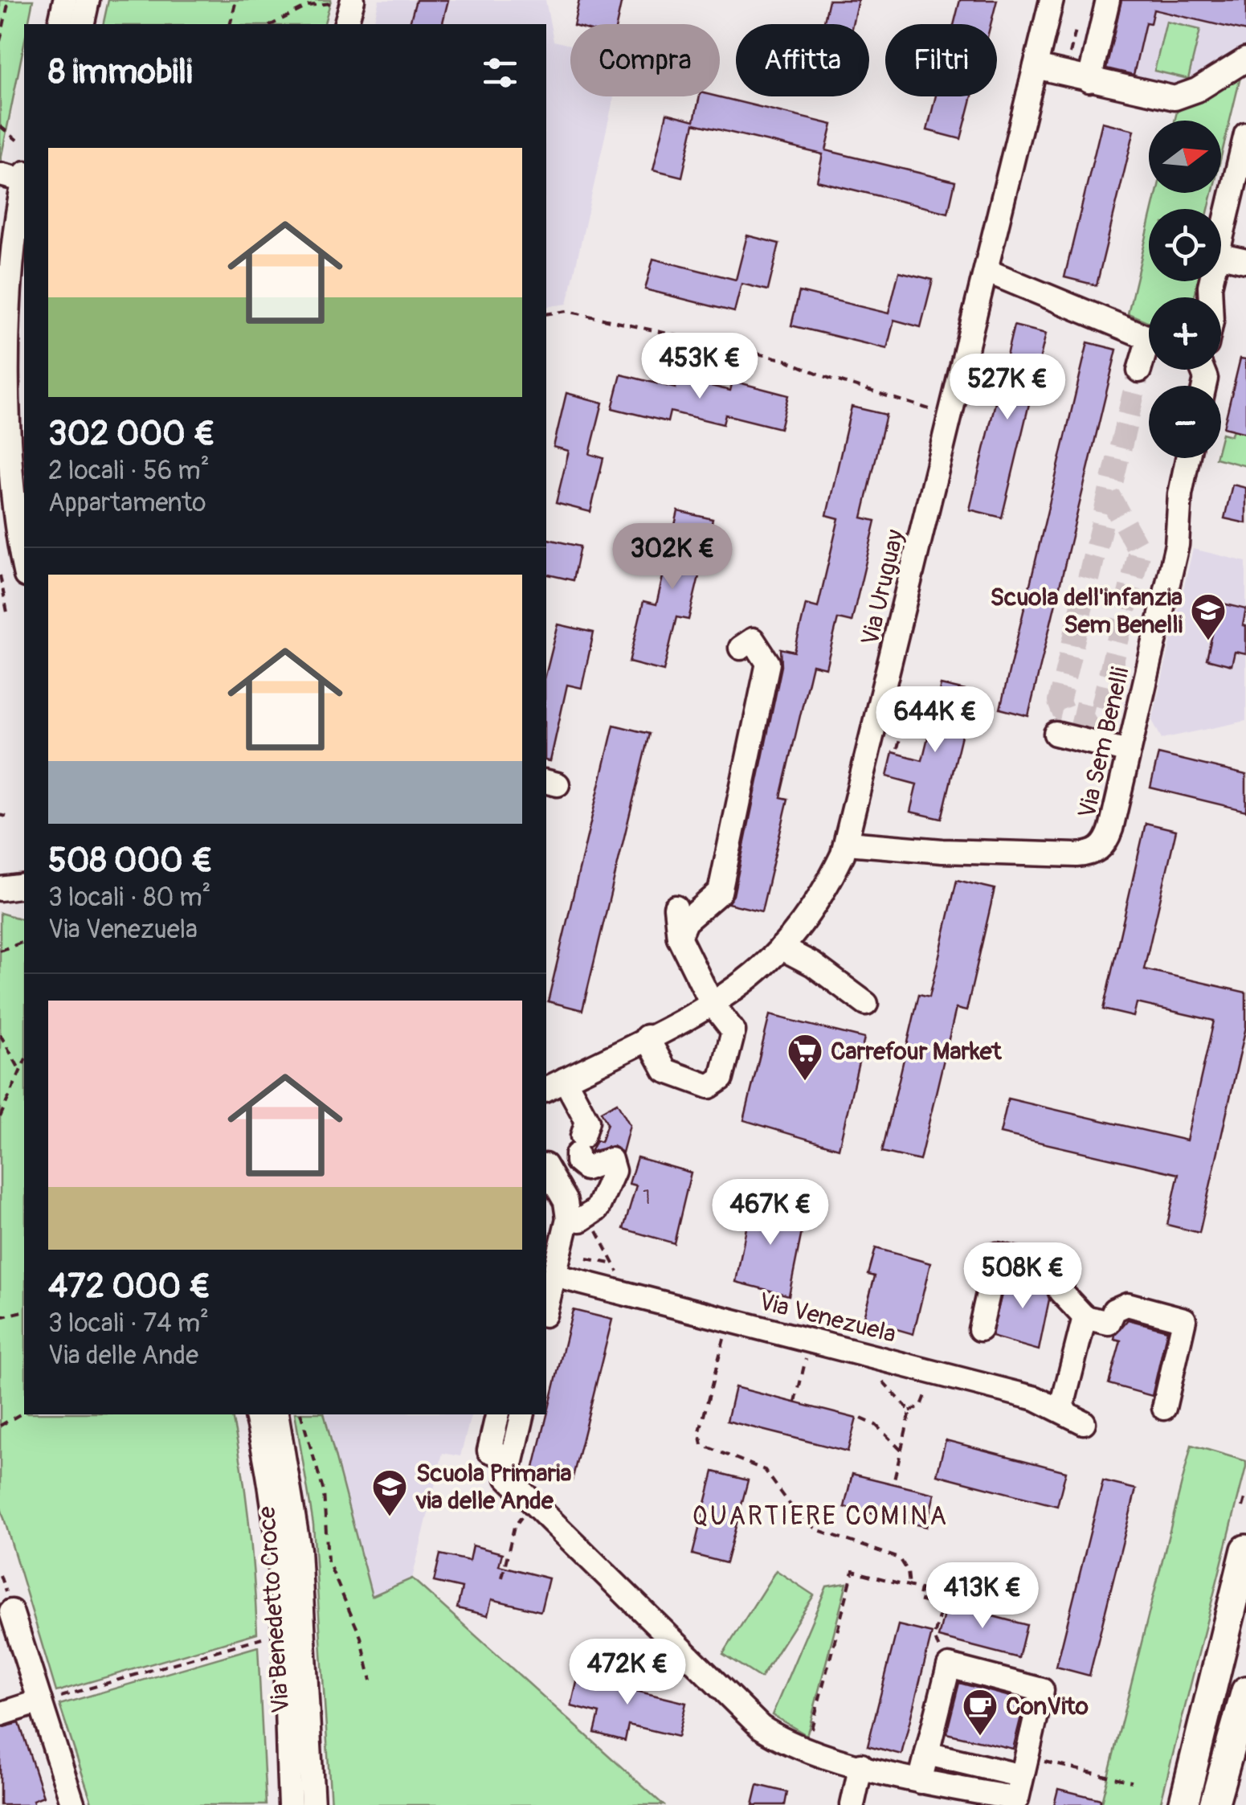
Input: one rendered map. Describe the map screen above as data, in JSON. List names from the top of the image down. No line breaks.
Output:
{"streets":{"street":["Via Uruguay","Via Sem Benelli","Via Venezuela","Via Benedetto Croce"]},"crossings":[["Via Uruguay","Via Sem Benelli"]],"districts":["QUARTIERE COMINA"],"places":{"school or university":["Scuola dell'infanzia Sem Benelli","Scuola Primaria via delle Ande"],"supermarket":["Carrefour Market"],"cafe":["ConVito"]},"house_numbers":["1"],"north":"right","page":{"chip":["Compra","Affitta","Filtri"],"heading":"8 immobili","map_buttons":["+","−"],"list":[{"name":"302 000 €","note":"2 locali · 56 m² · Appartamento"},{"name":"508 000 €","note":"3 locali · 80 m² · Via Venezuela"},{"name":"472 000 €","note":"3 locali · 74 m² · Via delle Ande"}],"price":["453K €","527K €","302K €","644K €","467K €","508K €","413K €","472K €"]}}
